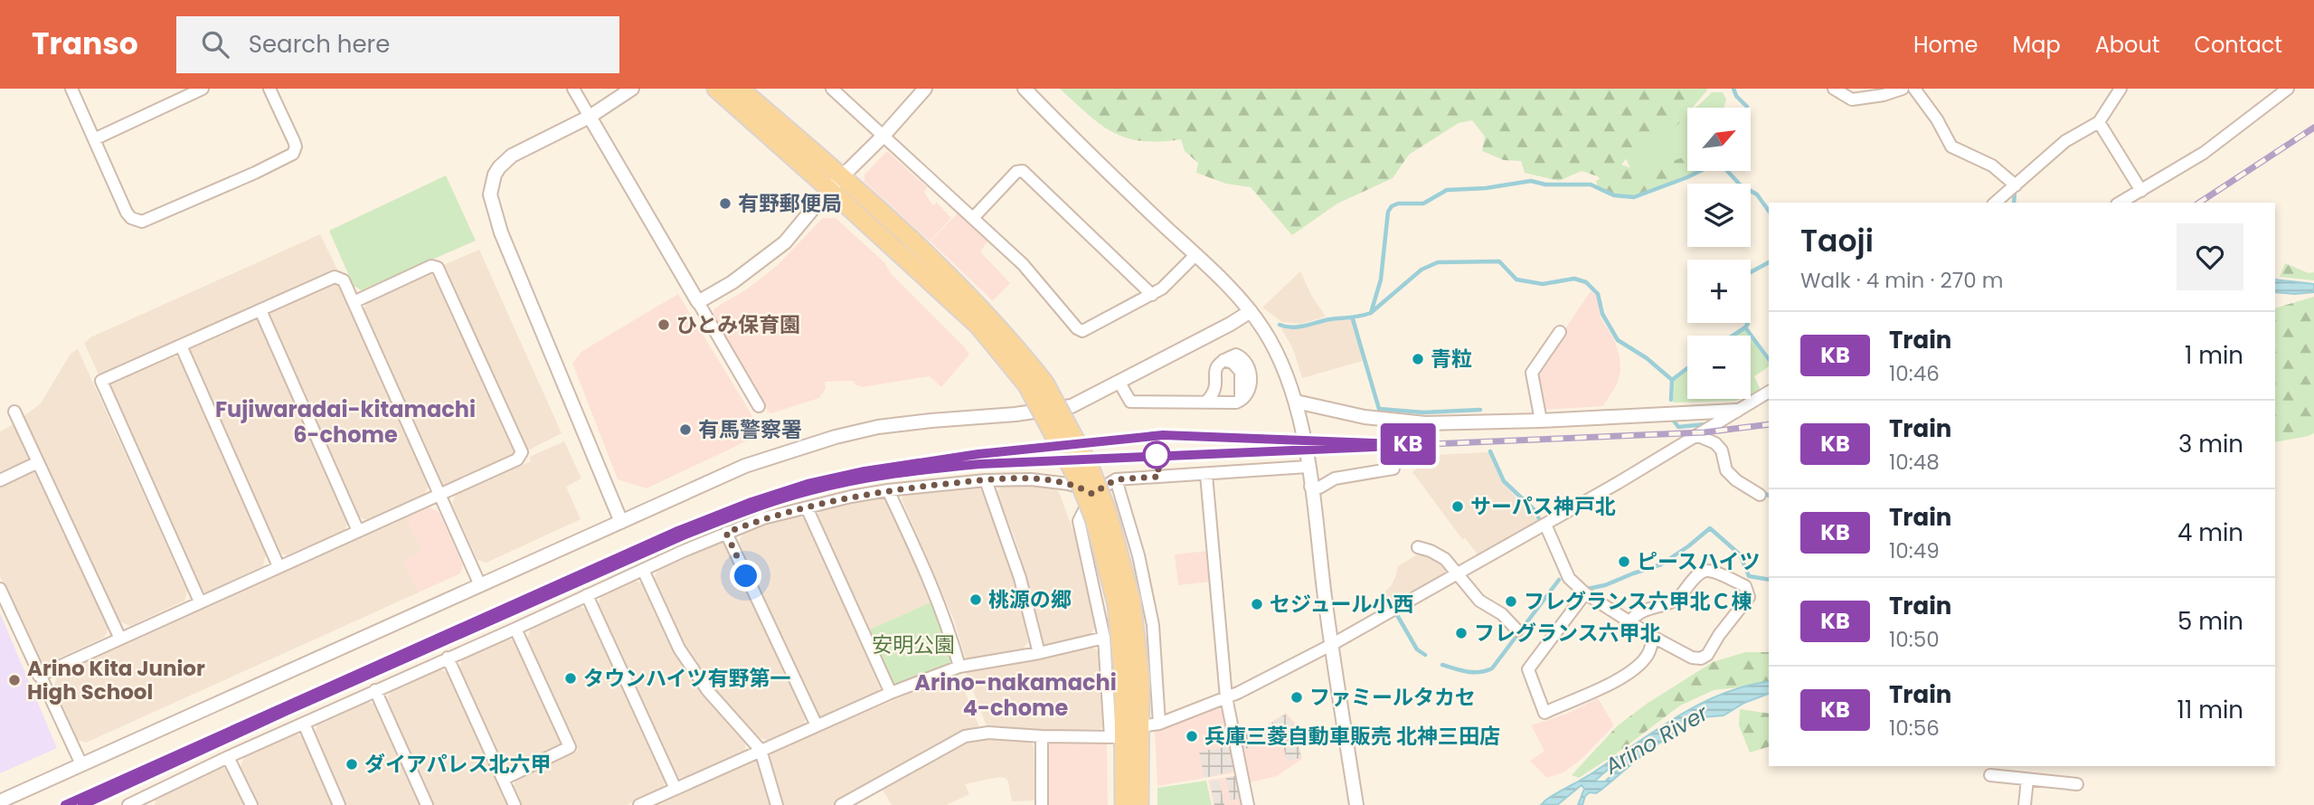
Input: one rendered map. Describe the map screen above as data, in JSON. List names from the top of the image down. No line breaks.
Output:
{"districts":["Fujiwaradai-kitamachi 6-chome","Arino-nakamachi 4-chome"],"water":["Arino River"],"parks":["安明公園"],"places":["有野郵便局","ひとみ保育園","青粒","有馬警察署","サーパス神戸北","ピースハイツ","桃源の郷","フレグランス六甲北Ｃ棟","セジュール小西","フレグランス六甲北","タウンハイツ有野第一","Arino Kita Junior High School","ファミールタカセ","兵庫三菱自動車販売 北神三田店","ダイアパレス北六甲"],"north":"top right","page":{"header":"Transo","search":"Search here","nav":["Home","Map","About","Contact"],"on_map":"KB","map_buttons":["+","−"],"heading":["Taoji","Walk · 4 min · 270 m"],"list":[{"mark":"KB","name":"Train","note":"10:46","value":"1 min"},{"mark":"KB","name":"Train","note":"10:48","value":"3 min"},{"mark":"KB","name":"Train","note":"10:49","value":"4 min"},{"mark":"KB","name":"Train","note":"10:50","value":"5 min"},{"mark":"KB","name":"Train","note":"10:56","value":"11 min"}]}}
